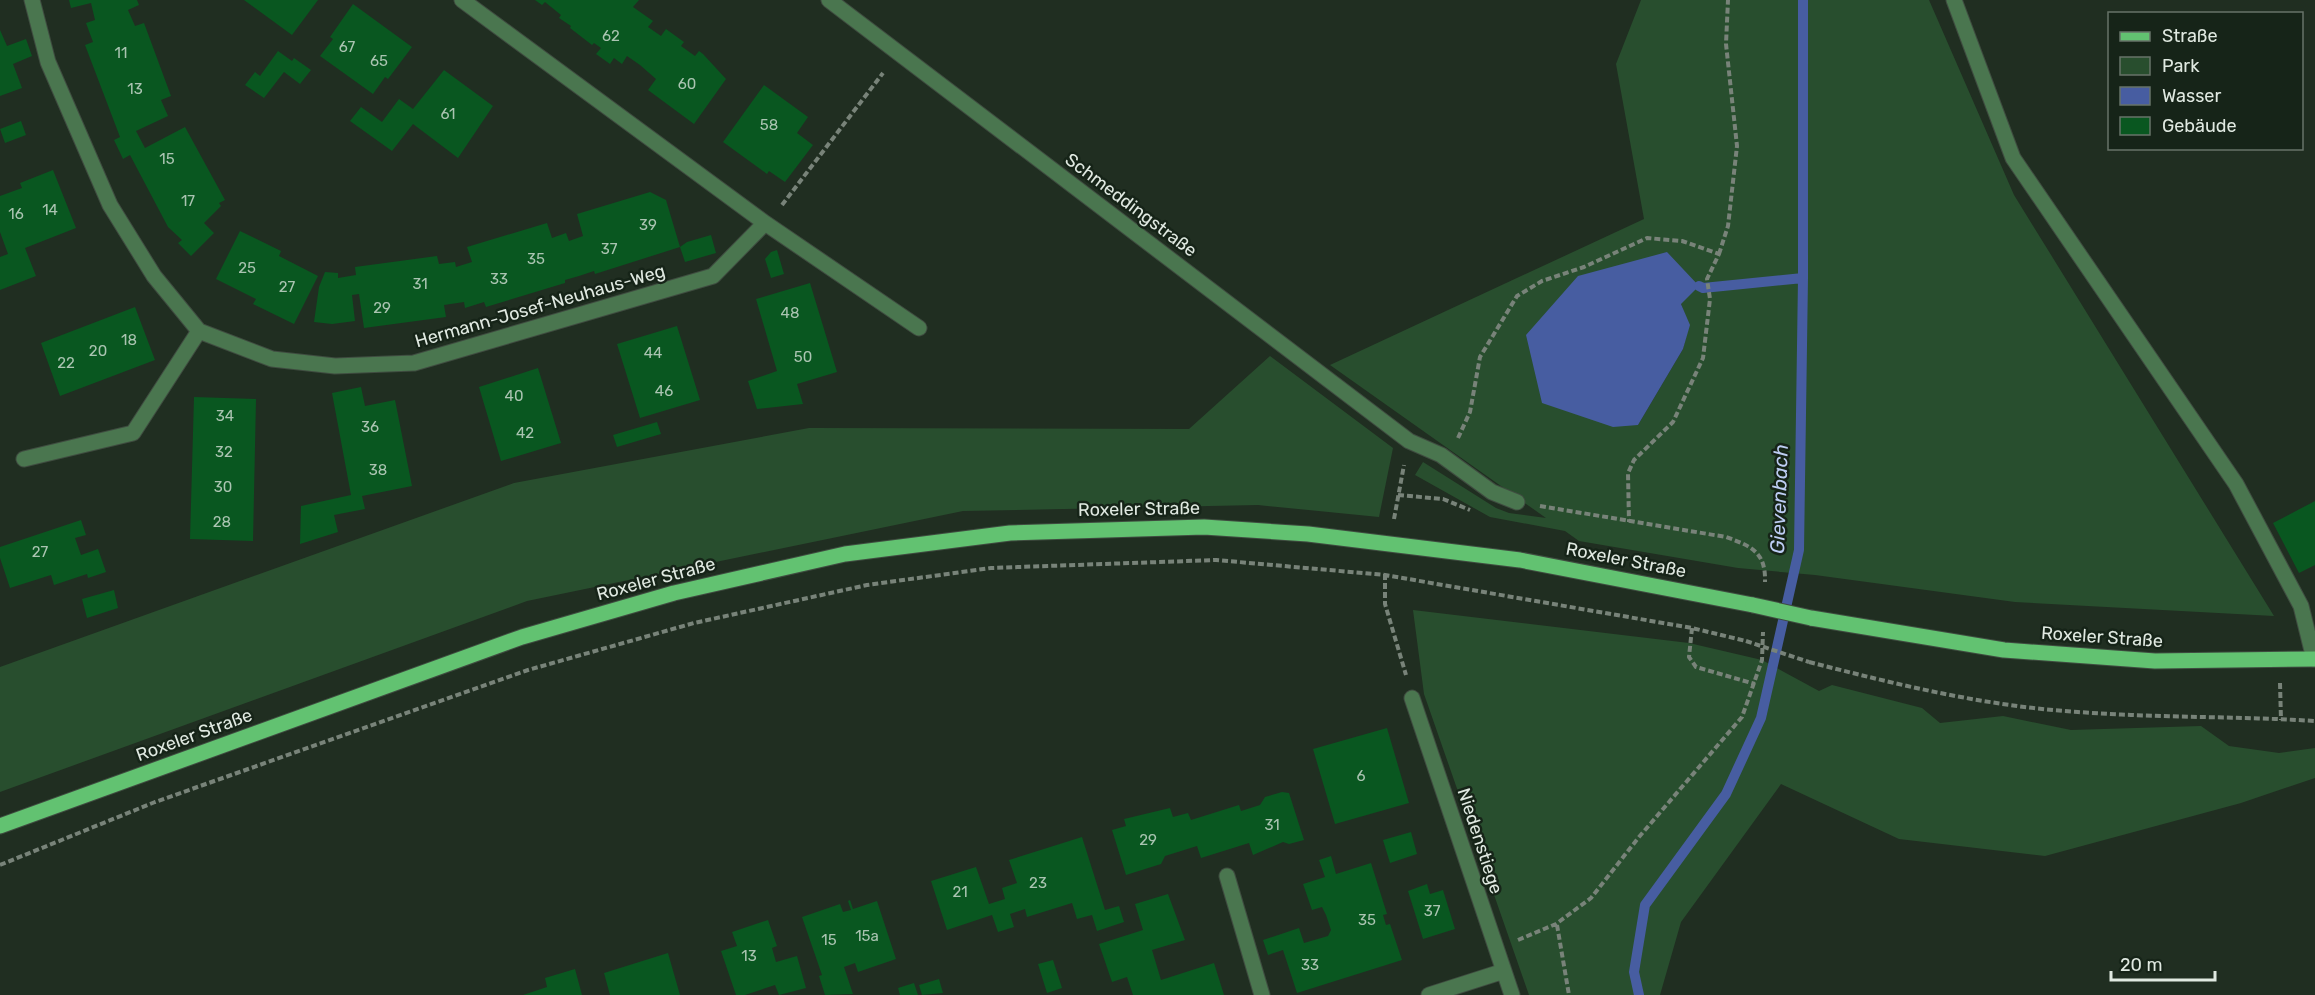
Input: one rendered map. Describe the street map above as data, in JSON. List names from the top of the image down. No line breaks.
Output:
{"streets":{"main road":["Roxeler Straße"],"street":["Schmeddingstraße","Hermann-Josef-Neuhaus-Weg","Niedenstiege"]},"water":["Gievenbach"],"house_numbers":["62","67","11","65","60","13","61","58","15","17","14","16","39","37","35","25","33","31","27","29","48","18","20","44","50","22","46","40","34","36","42","32","38","30","28","27","6","31","29","23","21","37","35","15a","15","13","33"],"legend":["Straße","Park","Wasser","Gebäude"],"scale_bar":"20 m"}
